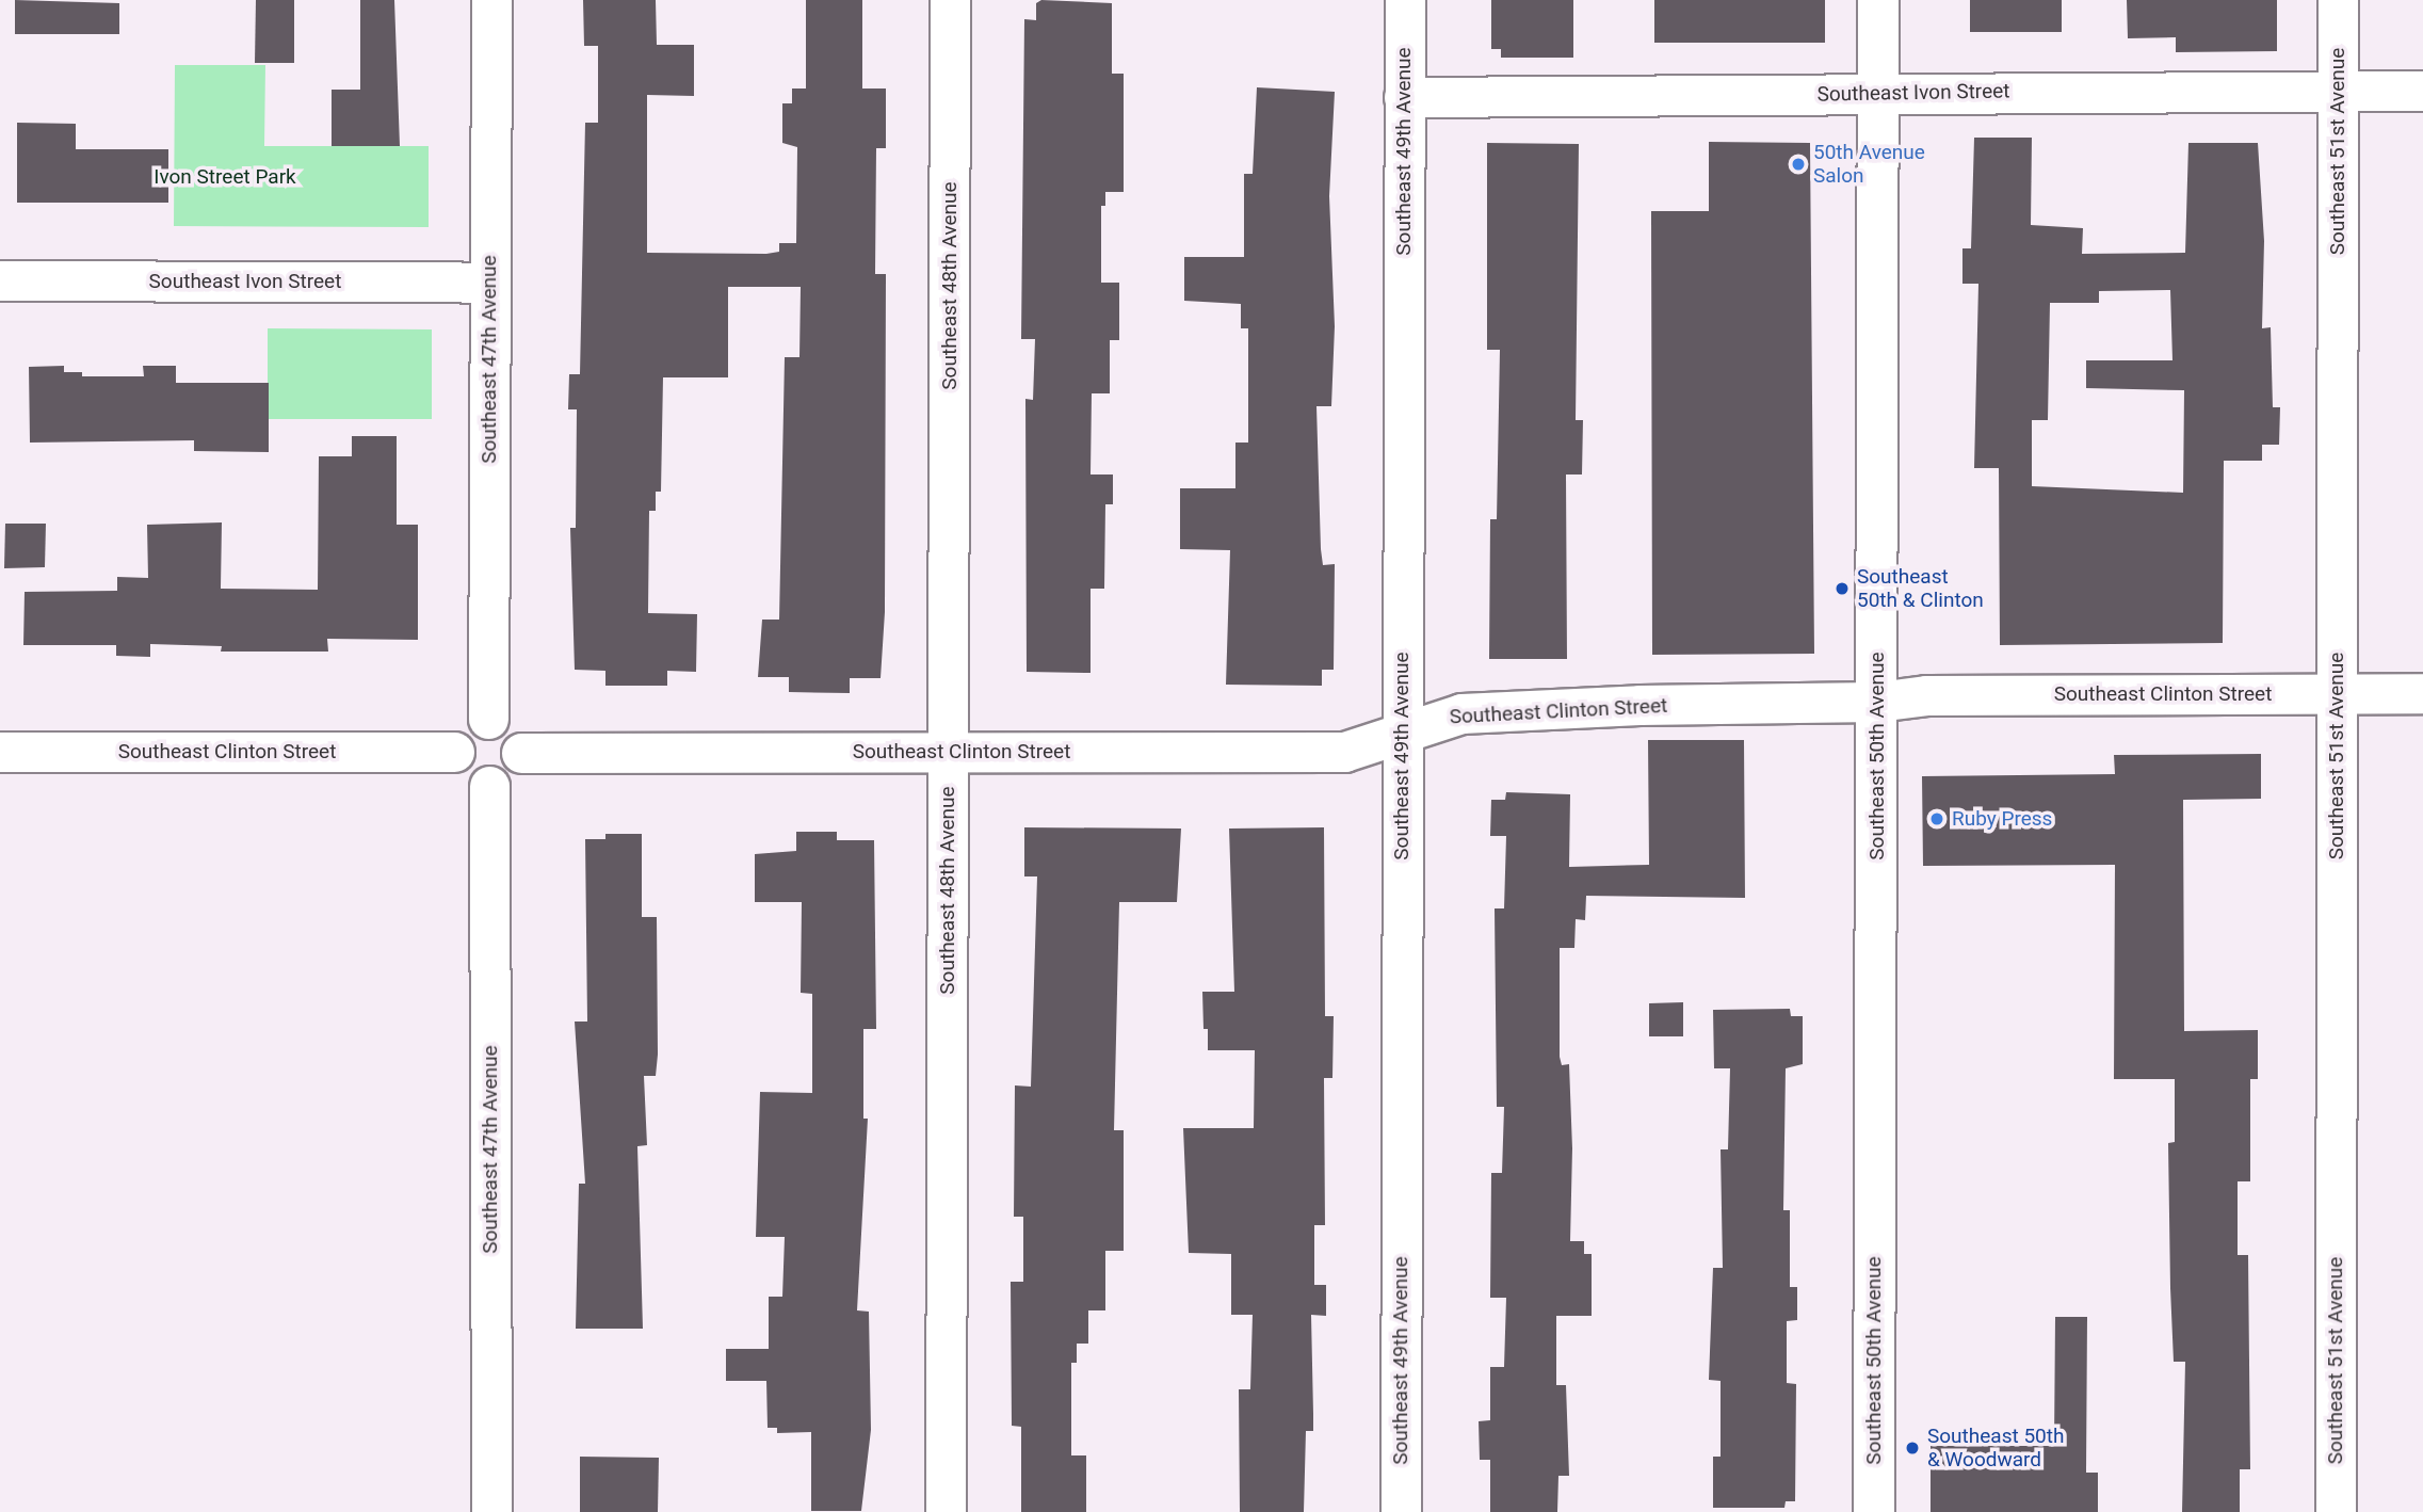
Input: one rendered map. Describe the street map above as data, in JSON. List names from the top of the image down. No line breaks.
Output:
{"streets":{"main road":["Southeast 50th Avenue"],"street":["Southeast Ivon Street","Southeast 49th Avenue","Southeast 51st Avenue","Southeast 48th Avenue","Southeast 47th Avenue","Southeast Clinton Street"]},"crossings":[["Southeast Ivon Street","Southeast 49th Avenue"],["Southeast Ivon Street","Southeast 51st Avenue"],["Southeast Ivon Street","Southeast 47th Avenue"],["Southeast Ivon Street","Southeast 50th Avenue"],["Southeast 49th Avenue","Southeast Clinton Street"],["Southeast 51st Avenue","Southeast Clinton Street"],["Southeast 48th Avenue","Southeast Clinton Street"],["Southeast 47th Avenue","Southeast Clinton Street"],["Southeast Clinton Street","Southeast 50th Avenue"]],"parks":["Ivon Street Park"],"places":["50th Avenue Salon","Southeast 50th & Clinton","Ruby Press","Southeast 50th & Woodward"]}
